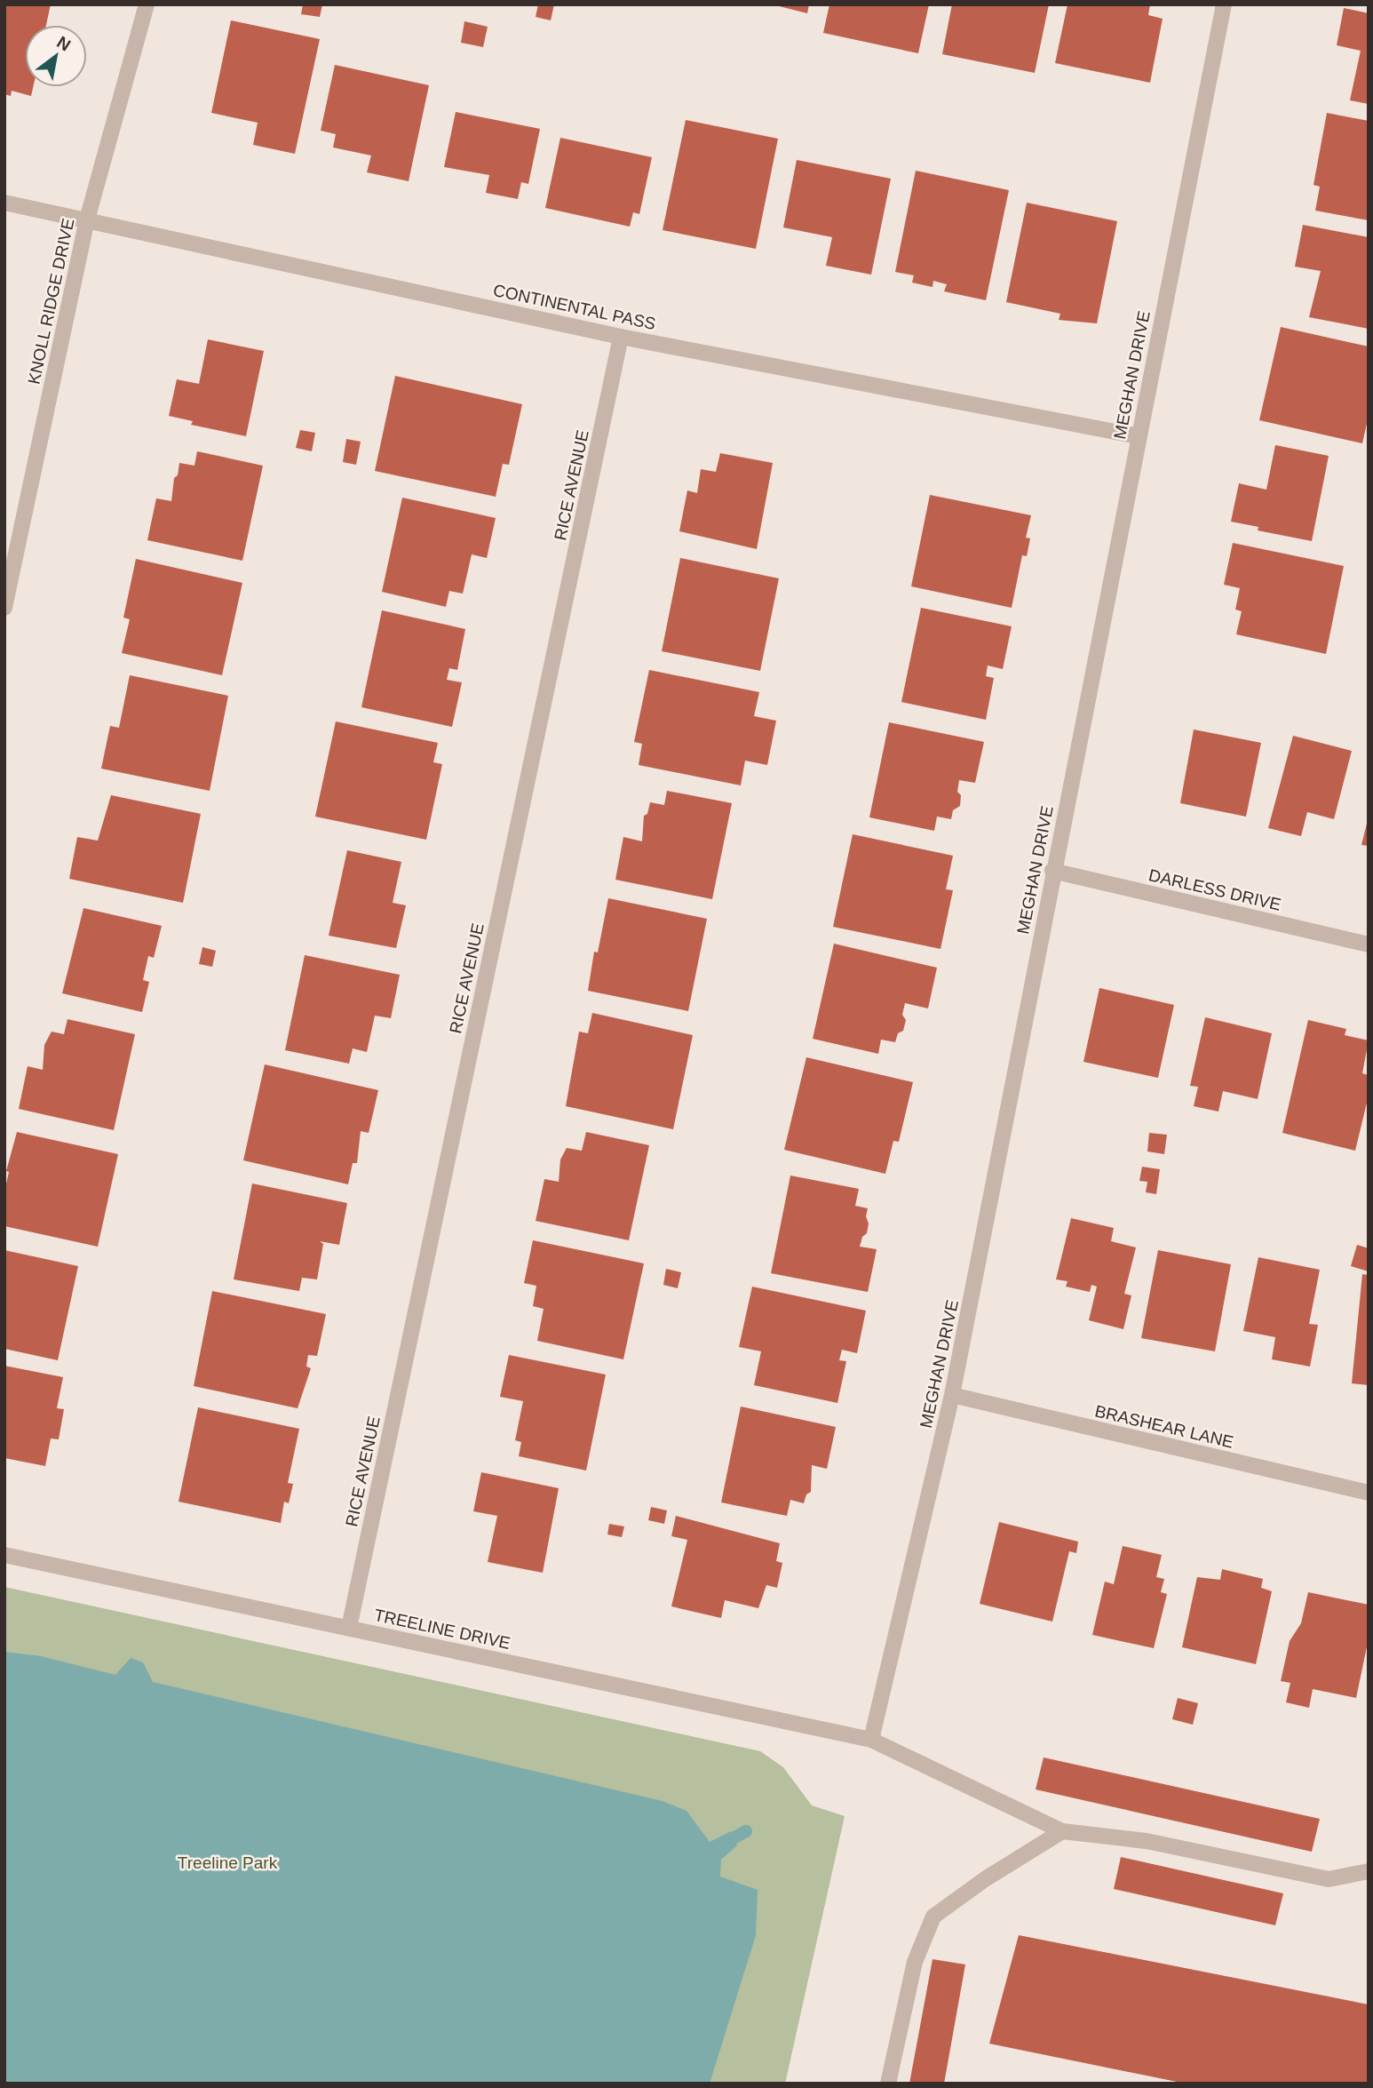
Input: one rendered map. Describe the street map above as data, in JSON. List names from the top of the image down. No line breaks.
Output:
{"streets":{"street":["KNOLL RIDGE DRIVE","CONTINENTAL PASS","MEGHAN DRIVE","RICE AVENUE","DARLESS DRIVE","BRASHEAR LANE","TREELINE DRIVE"]},"crossings":[["KNOLL RIDGE DRIVE","CONTINENTAL PASS"],["CONTINENTAL PASS","MEGHAN DRIVE"],["CONTINENTAL PASS","RICE AVENUE"],["MEGHAN DRIVE","DARLESS DRIVE"],["MEGHAN DRIVE","BRASHEAR LANE"],["MEGHAN DRIVE","TREELINE DRIVE"],["RICE AVENUE","TREELINE DRIVE"]],"parks":["Treeline Park"],"north":"top right"}
